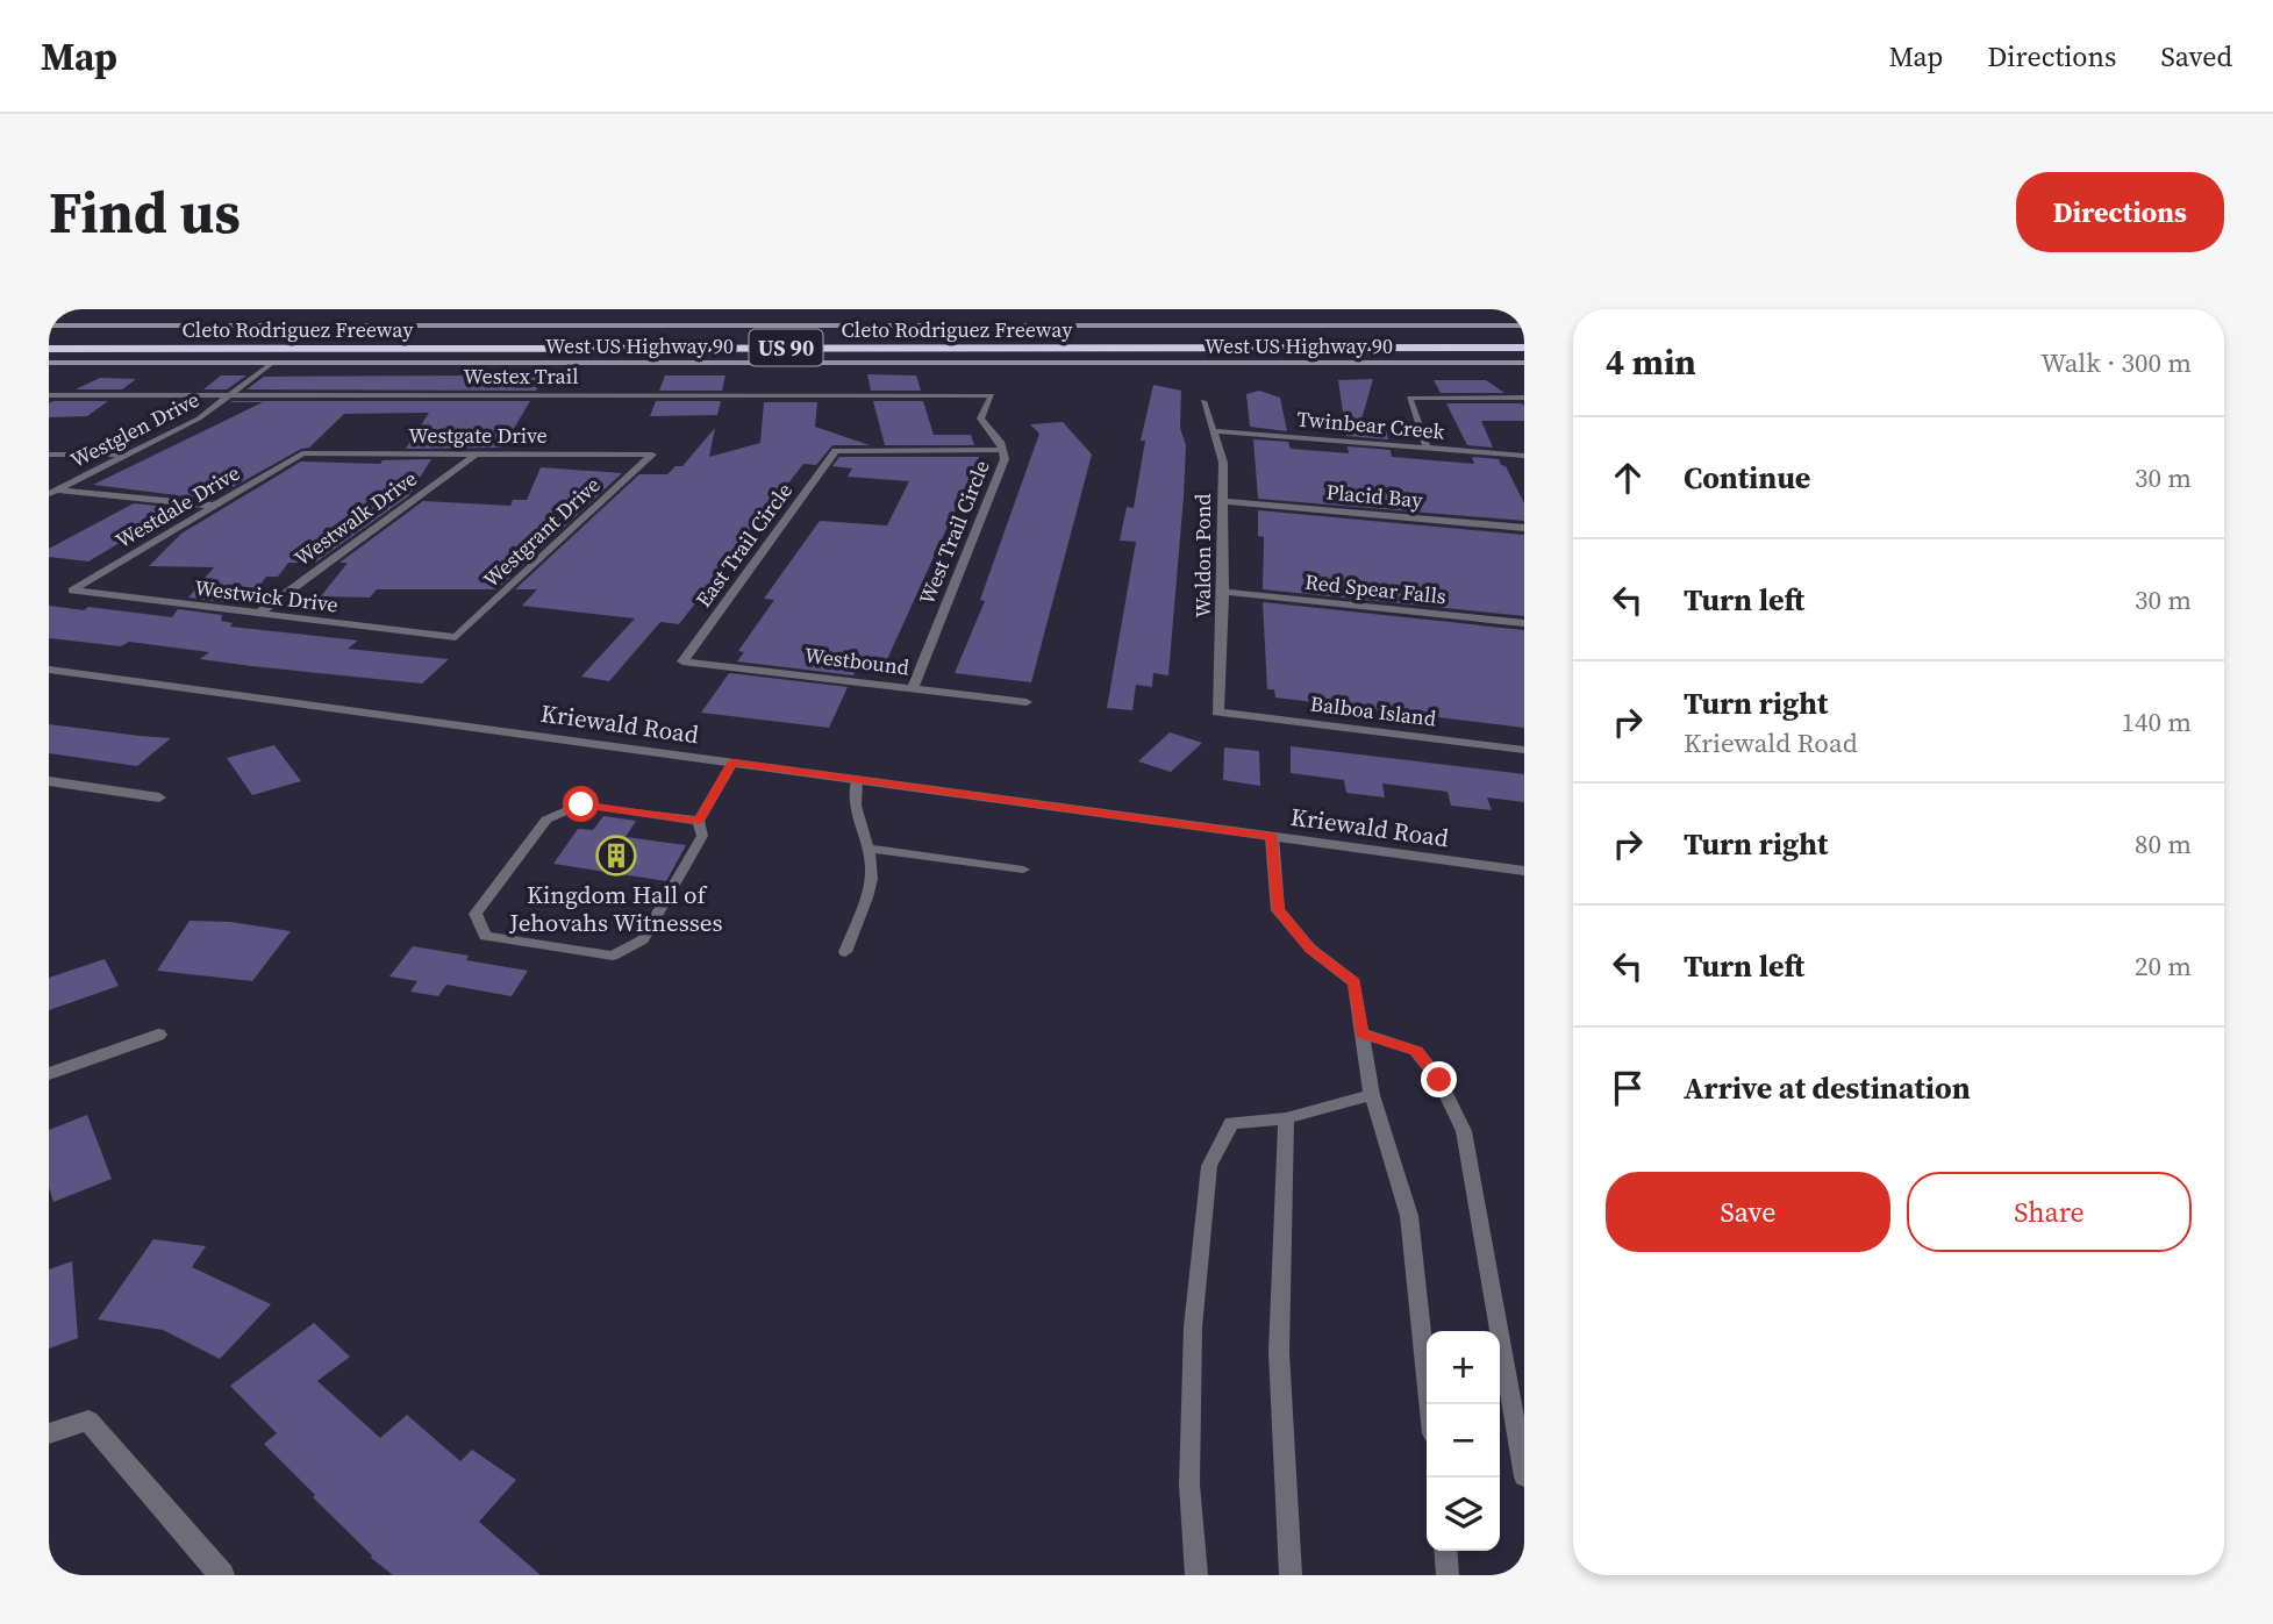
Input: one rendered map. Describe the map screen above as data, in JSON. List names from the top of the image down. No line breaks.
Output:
{"streets":{"highway":["Cleto Rodriguez Freeway","US 90"],"main road":["West US Highway 90"],"street":["Westex Trail","Twinbear Creek","Westglen Drive","Westgate Drive","Placid Bay","Westdale Drive","Westwalk Drive","Westgrant Drive","West Trail Circle","East Trail Circle","Waldon Pond","Red Spear Falls","Westwick Drive","Westbound","Balboa Island","Kriewald Road"]},"crossings":[["West US Highway 90","Westglen Drive"],["Westex Trail","Westglen Drive"],["Westex Trail","West Trail Circle"],["Twinbear Creek","Waldon Pond"],["Westgate Drive","Westdale Drive"],["Westgate Drive","Westwalk Drive"],["Westgate Drive","Westgrant Drive"],["Placid Bay","Waldon Pond"],["Westdale Drive","Westwick Drive"],["Westwalk Drive","Westwick Drive"],["Westgrant Drive","Westwick Drive"],["West Trail Circle","East Trail Circle"],["West Trail Circle","Westbound"],["East Trail Circle","Westbound"],["Waldon Pond","Red Spear Falls"],["Waldon Pond","Balboa Island"]],"places":{"building":["Kingdom Hall of Jehovahs Witnesses"]},"page":{"header":"Map","nav":["Map","Directions","Saved"],"buttons":["Directions",["Save","Share"]],"title":"Find us","heading":["4 min","Walk · 300 m"],"list":[["Continue","30 m"],["Turn left","30 m"],["Turn right","Kriewald Road","140 m"],["Turn right","80 m"],["Turn left","20 m"],"Arrive at destination"],"map_buttons":["+","−"]}}
